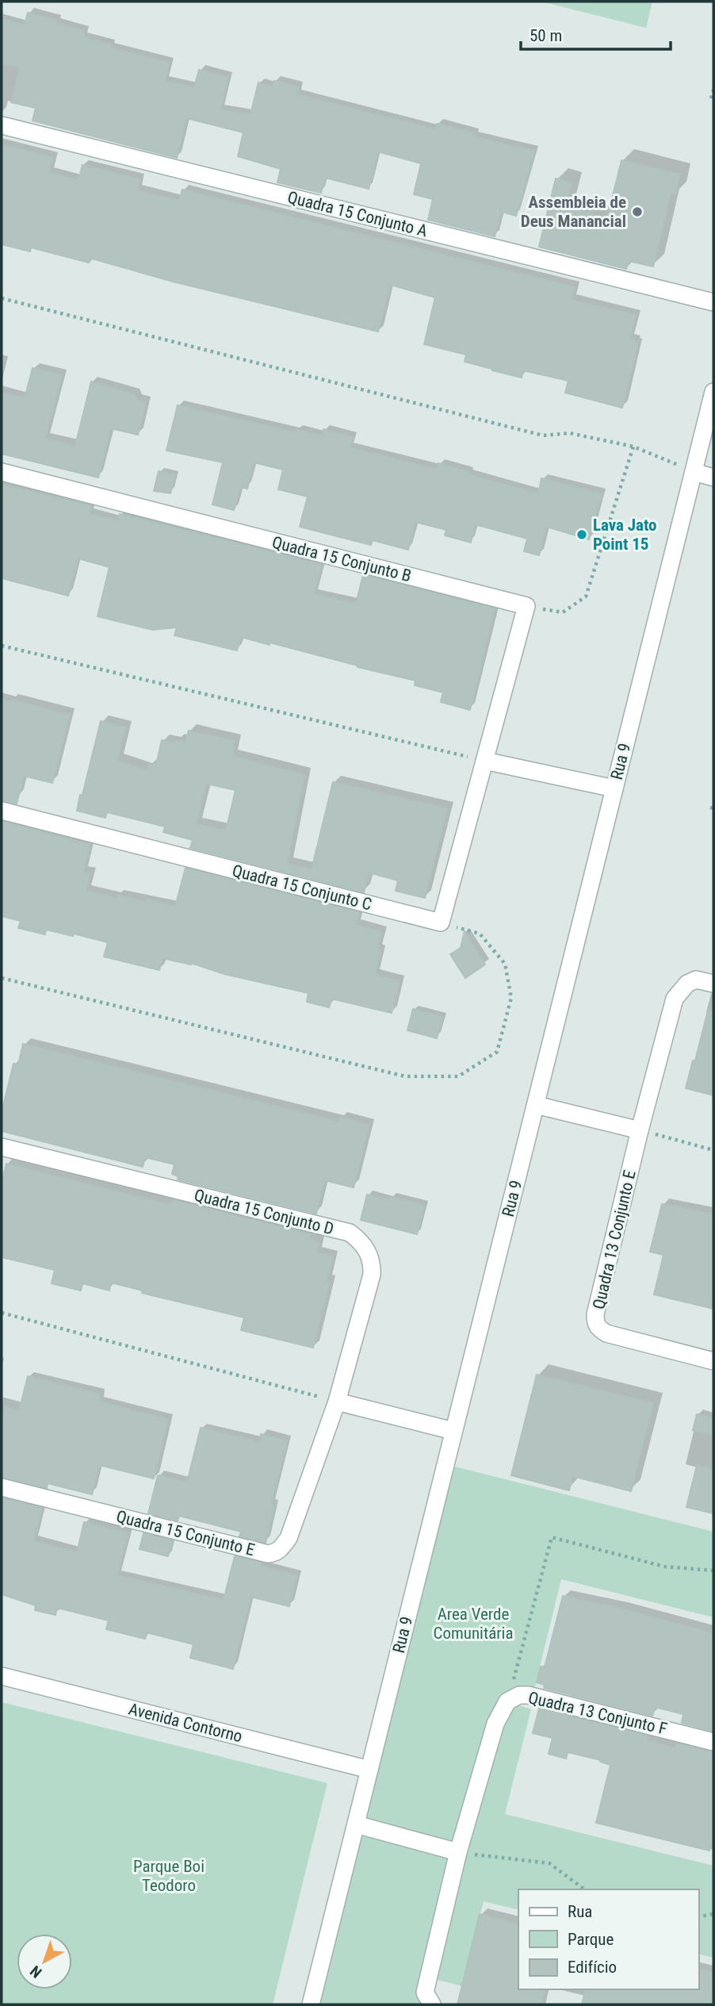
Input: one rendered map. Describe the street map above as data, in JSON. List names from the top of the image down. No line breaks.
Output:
{"streets":{"street":["Quadra 15 Conjunto A","Quadra 15 Conjunto B","Rua 9","Quadra 15 Conjunto C","Quadra 15 Conjunto D","Quadra 13 Conjunto E","Quadra 15 Conjunto E","Quadra 13 Conjunto F","Avenida Contorno"]},"crossings":[["Rua 9","Avenida Contorno"],["Quadra 15 Conjunto D","Quadra 15 Conjunto E"]],"parks":["Area Verde Comunitária","Parque Boi Teodoro"],"places":["Assembleia de Deus Manancial","Lava Jato Point 15"],"legend":["Rua","Parque","Edifício"],"scale_bar":"50 m","north":"bottom left"}
